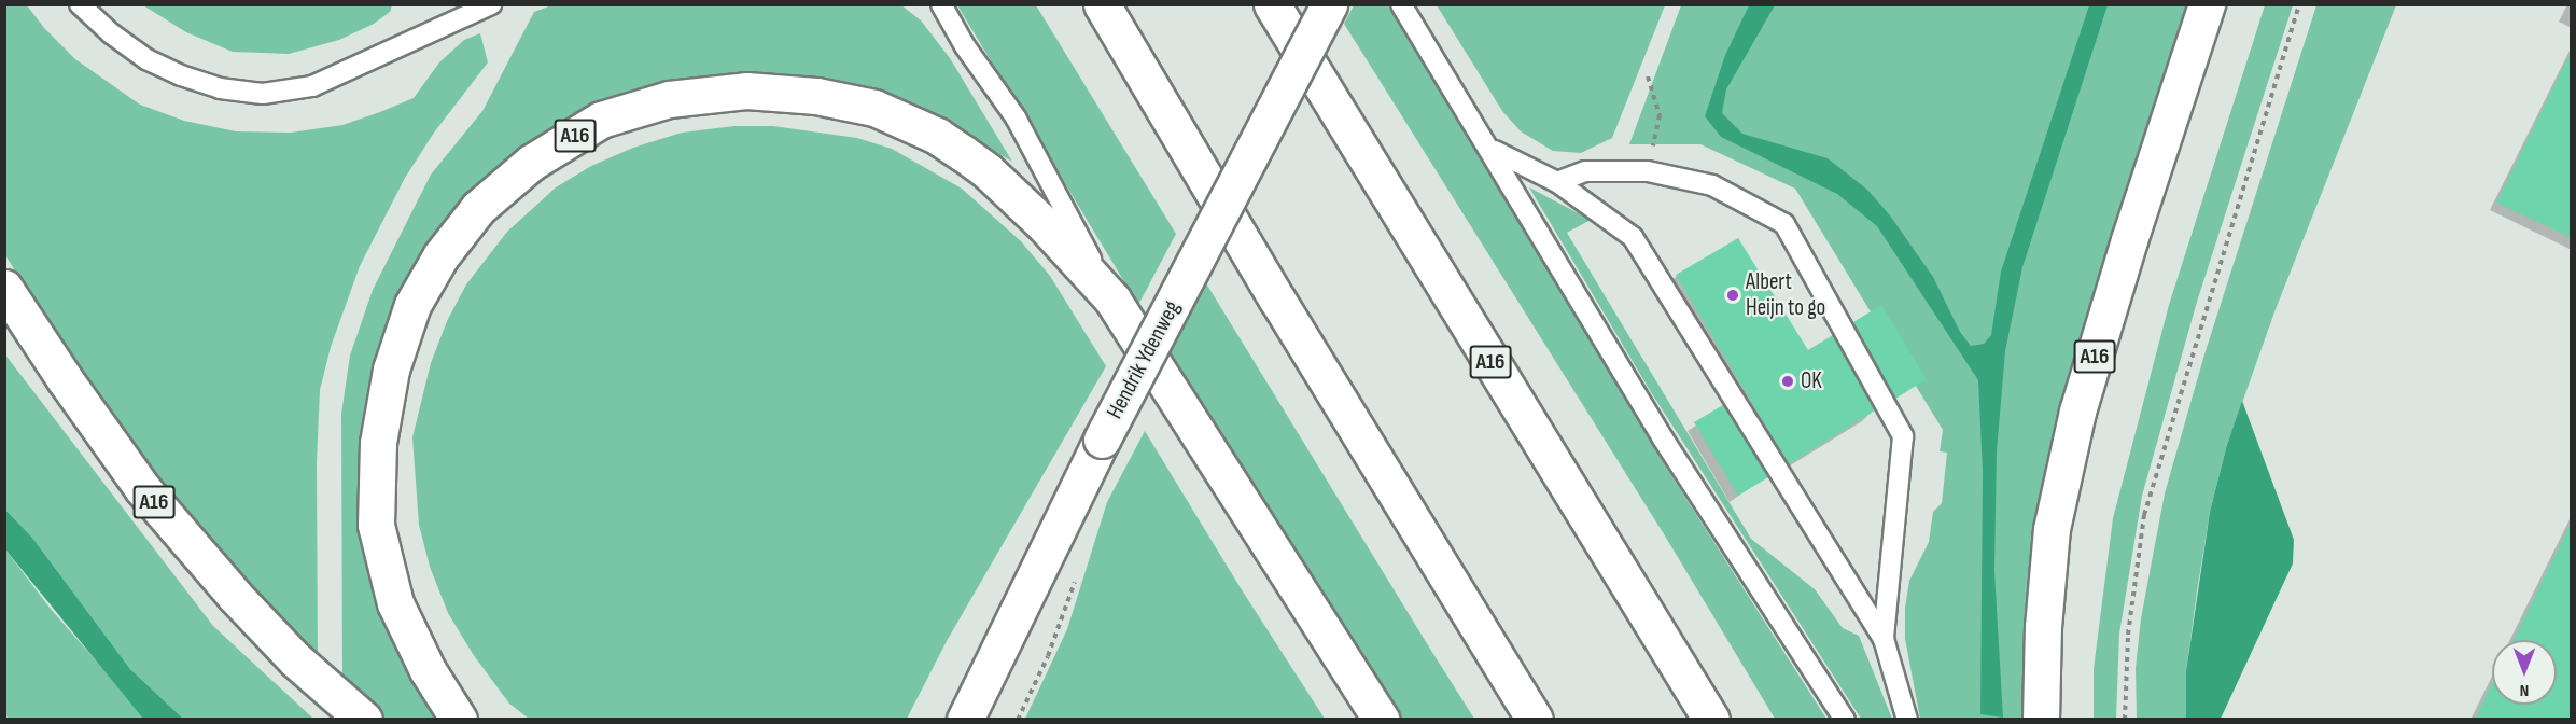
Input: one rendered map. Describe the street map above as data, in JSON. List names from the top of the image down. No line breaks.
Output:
{"streets":{"main road":["A16","Hendrik Ydenweg"]},"places":["Albert Heijn to go","OK"],"north":"bottom"}
